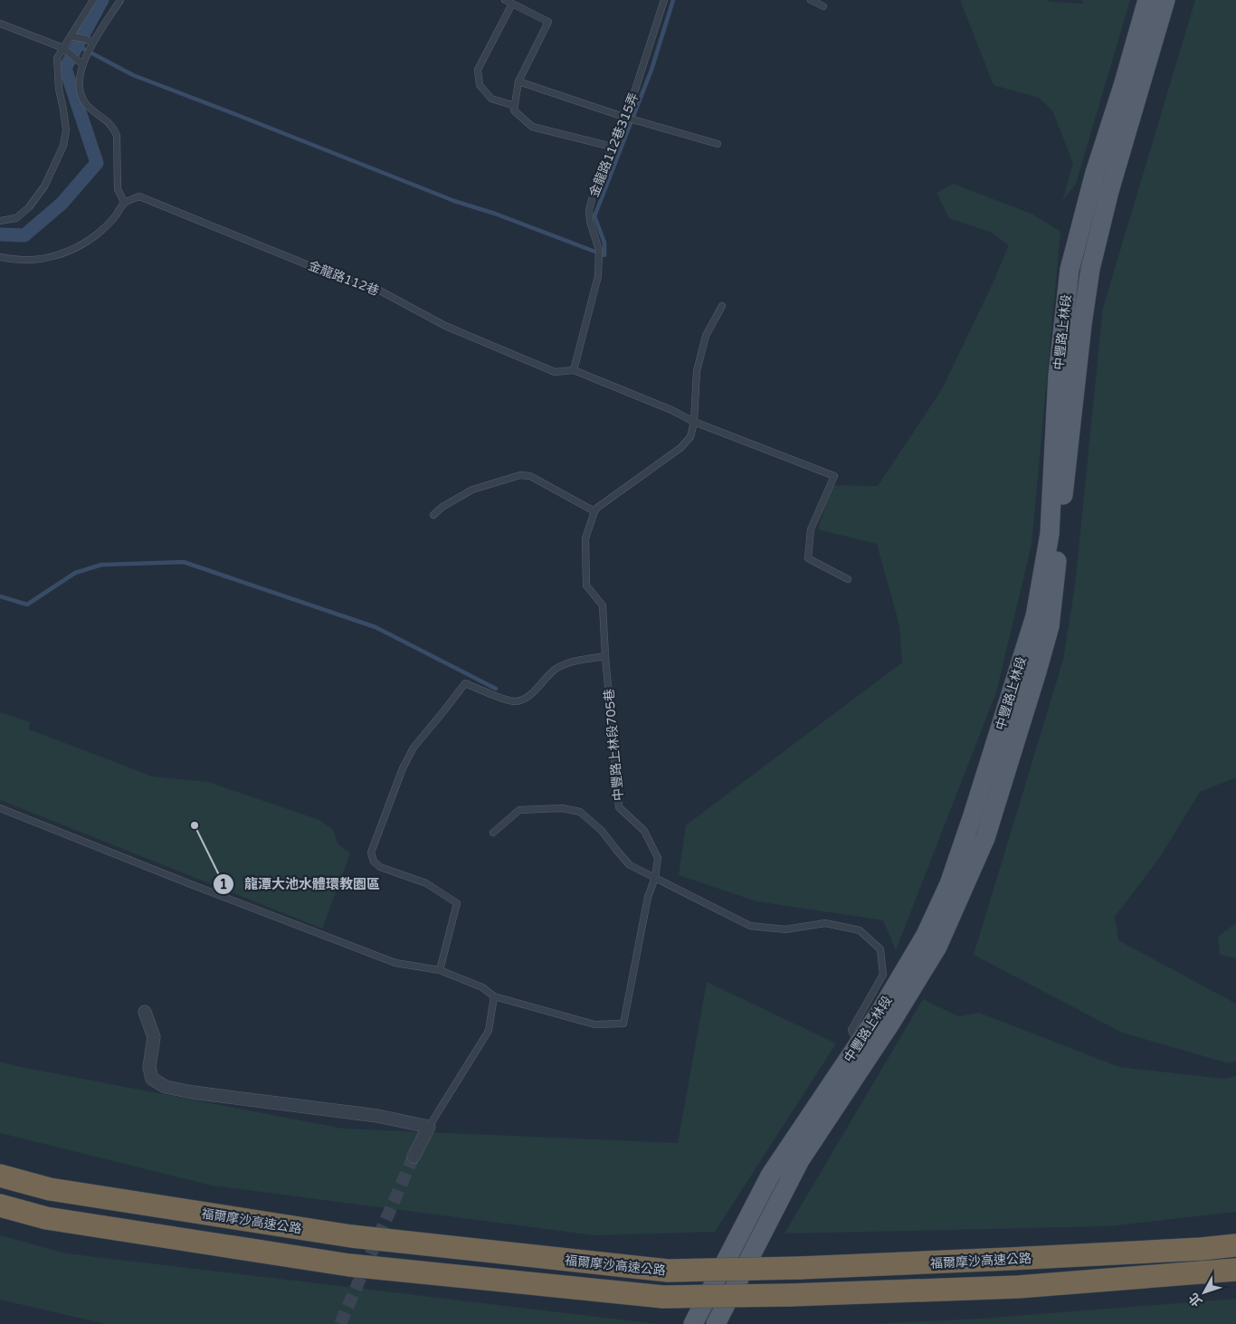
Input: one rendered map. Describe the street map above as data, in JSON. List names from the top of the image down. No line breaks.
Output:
{"streets":{"highway":["福爾摩沙高速公路"],"main road":["中豐路上林段"],"lane":["金龍路112巷315弄","金龍路112巷","中豐路上林段705巷"]},"crossings":[["金龍路112巷315弄","金龍路112巷"]],"places":["龍潭大池水體環教園區"],"north":"bottom left"}
